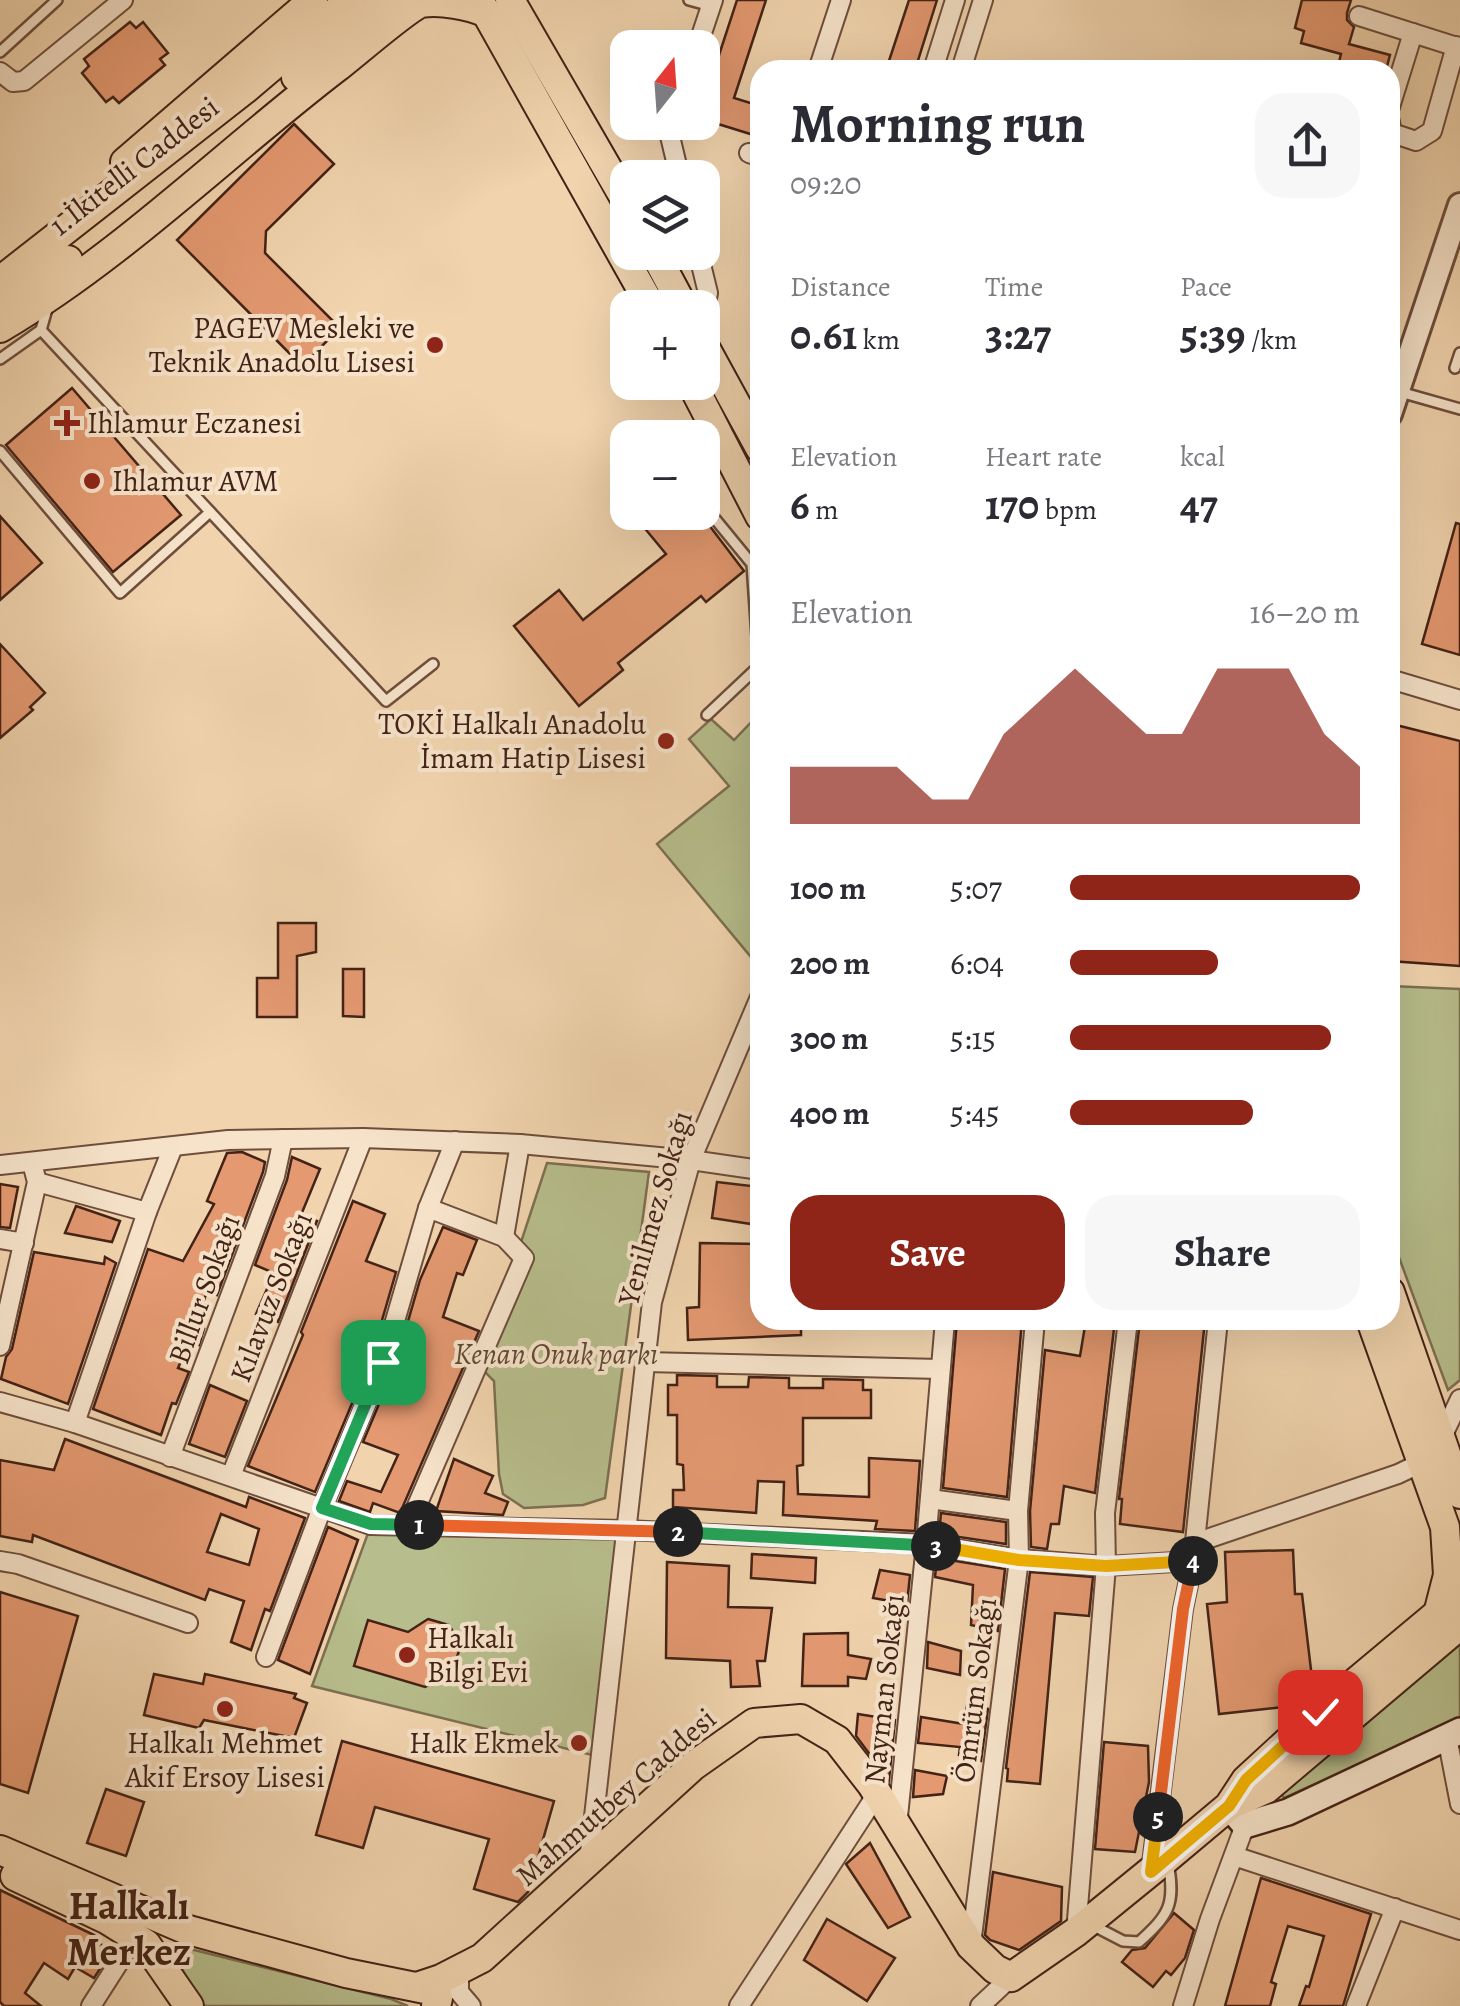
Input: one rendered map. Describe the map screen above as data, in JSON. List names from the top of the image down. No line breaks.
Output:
{"streets":{"main road":["1.İkitelli Caddesi","Mahmutbey Caddesi"],"street":["Yenilmez Sokağı","Billur Sokağı","Kılavuz Sokağı","Nayman Sokağı","Ömrüm Sokağı"]},"crossings":[["Yenilmez Sokağı","Mahmutbey Caddesi"],["Nayman Sokağı","Mahmutbey Caddesi"],["Ömrüm Sokağı","Mahmutbey Caddesi"]],"districts":["Halkalı Merkez"],"parks":["Kenan Onuk parkı"],"places":{"other":["PAGEV Mesleki ve Teknik Anadolu Lisesi","Ihlamur AVM","TOKİ Halkalı Anadolu İmam Hatip Lisesi","Halkalı Bilgi Evi","Halkalı Mehmet Akif Ersoy Lisesi","Halk Ekmek"],"health":["Ihlamur Eczanesi"]},"north":"top","page":{"map_buttons":["+","−"],"heading":["Morning run","09:20"],"stats":[["Distance","0.61 km"],["Time","3:27"],["Pace","5:39 /km"],["Elevation","6 m"],["Heart rate","170 bpm"],["kcal","47"]],"chart":["Elevation","16–20 m"],"list":[{"name":"100 m","note":"5:07"},{"name":"200 m","note":"6:04"},{"name":"300 m","note":"5:15"},{"name":"400 m","note":"5:45"}],"buttons":["Save","Share"],"pins":["1","2","3","4","5"]}}
